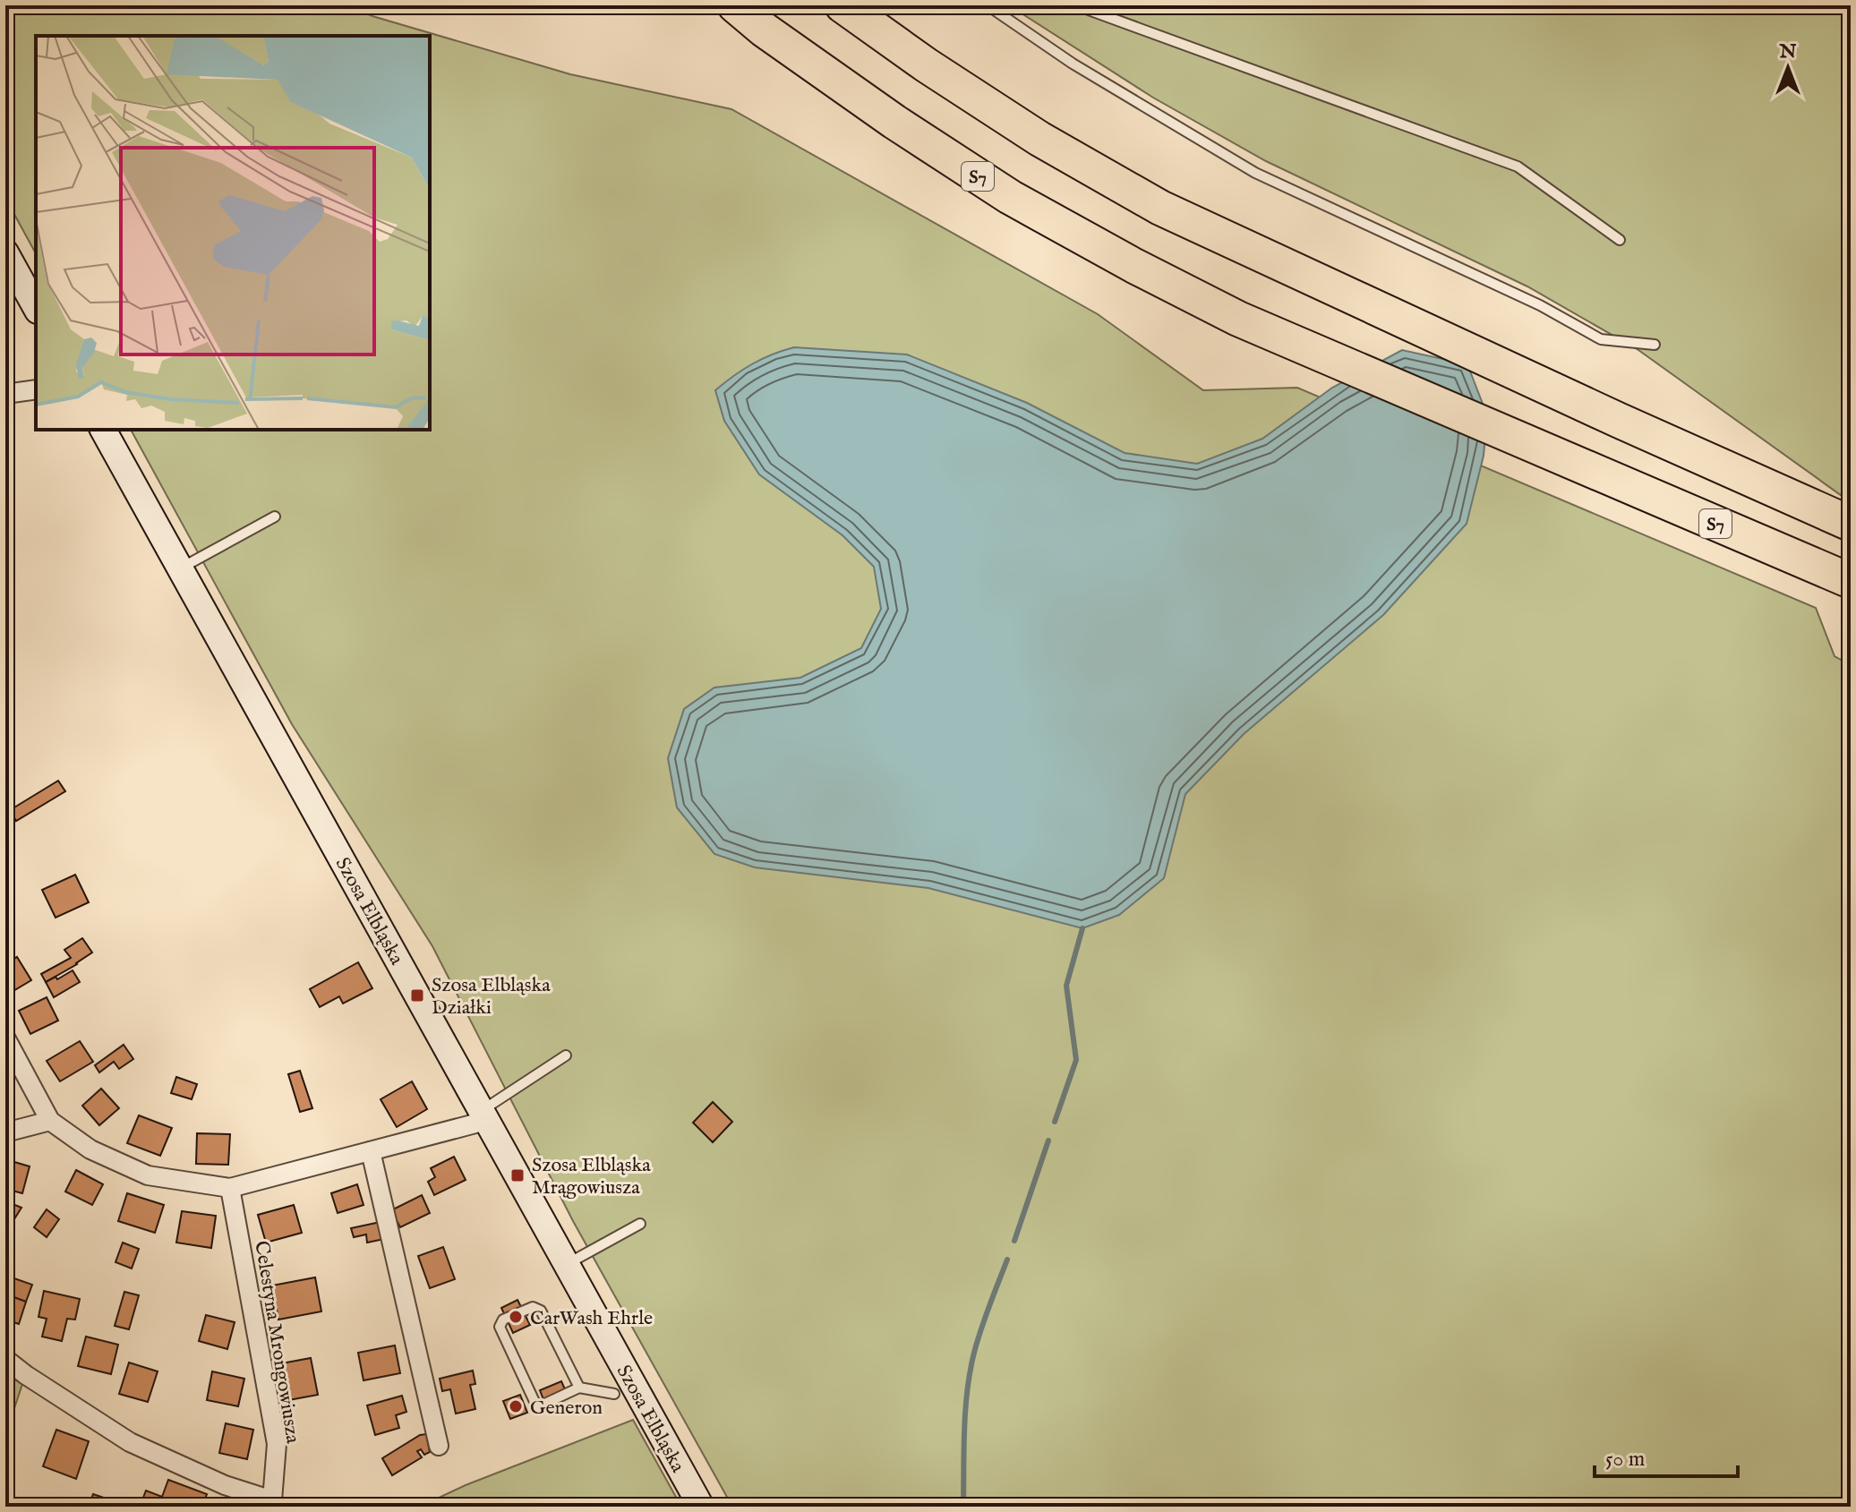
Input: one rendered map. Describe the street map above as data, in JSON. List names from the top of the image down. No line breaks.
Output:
{"streets":{"highway":["S7"],"main road":["Szosa Elbląska"],"street":["Celestyna Mrongowiusza"]},"places":{"transit":["Szosa Elbląska Działki","Szosa Elbląska Mrągowiusza"],"other":["CarWash Ehrle","Generon"]},"scale_bar":"50 m","north":"top"}
